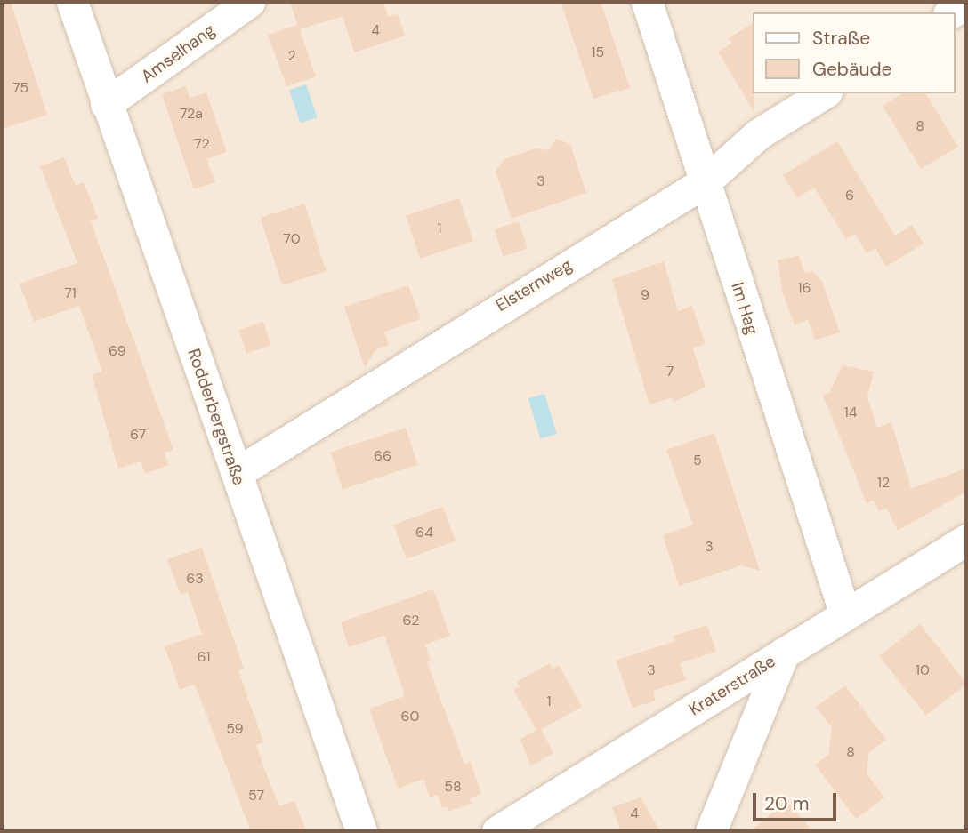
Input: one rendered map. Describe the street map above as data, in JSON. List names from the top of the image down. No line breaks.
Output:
{"streets":{"street":["Amselhang","Elsternweg","Im Hag","Rodderbergstraße","Kraterstraße"]},"crossings":[["Amselhang","Rodderbergstraße"],["Elsternweg","Im Hag"],["Elsternweg","Rodderbergstraße"],["Im Hag","Kraterstraße"]],"house_numbers":["4","15","2","75","72a","8","72","3","6","1","70","16","71","9","69","7","14","67","66","5","12","64","3","63","62","61","3","10","1","60","59","8","58","57","4"],"legend":["Straße","Gebäude"],"scale_bar":"20 m"}
